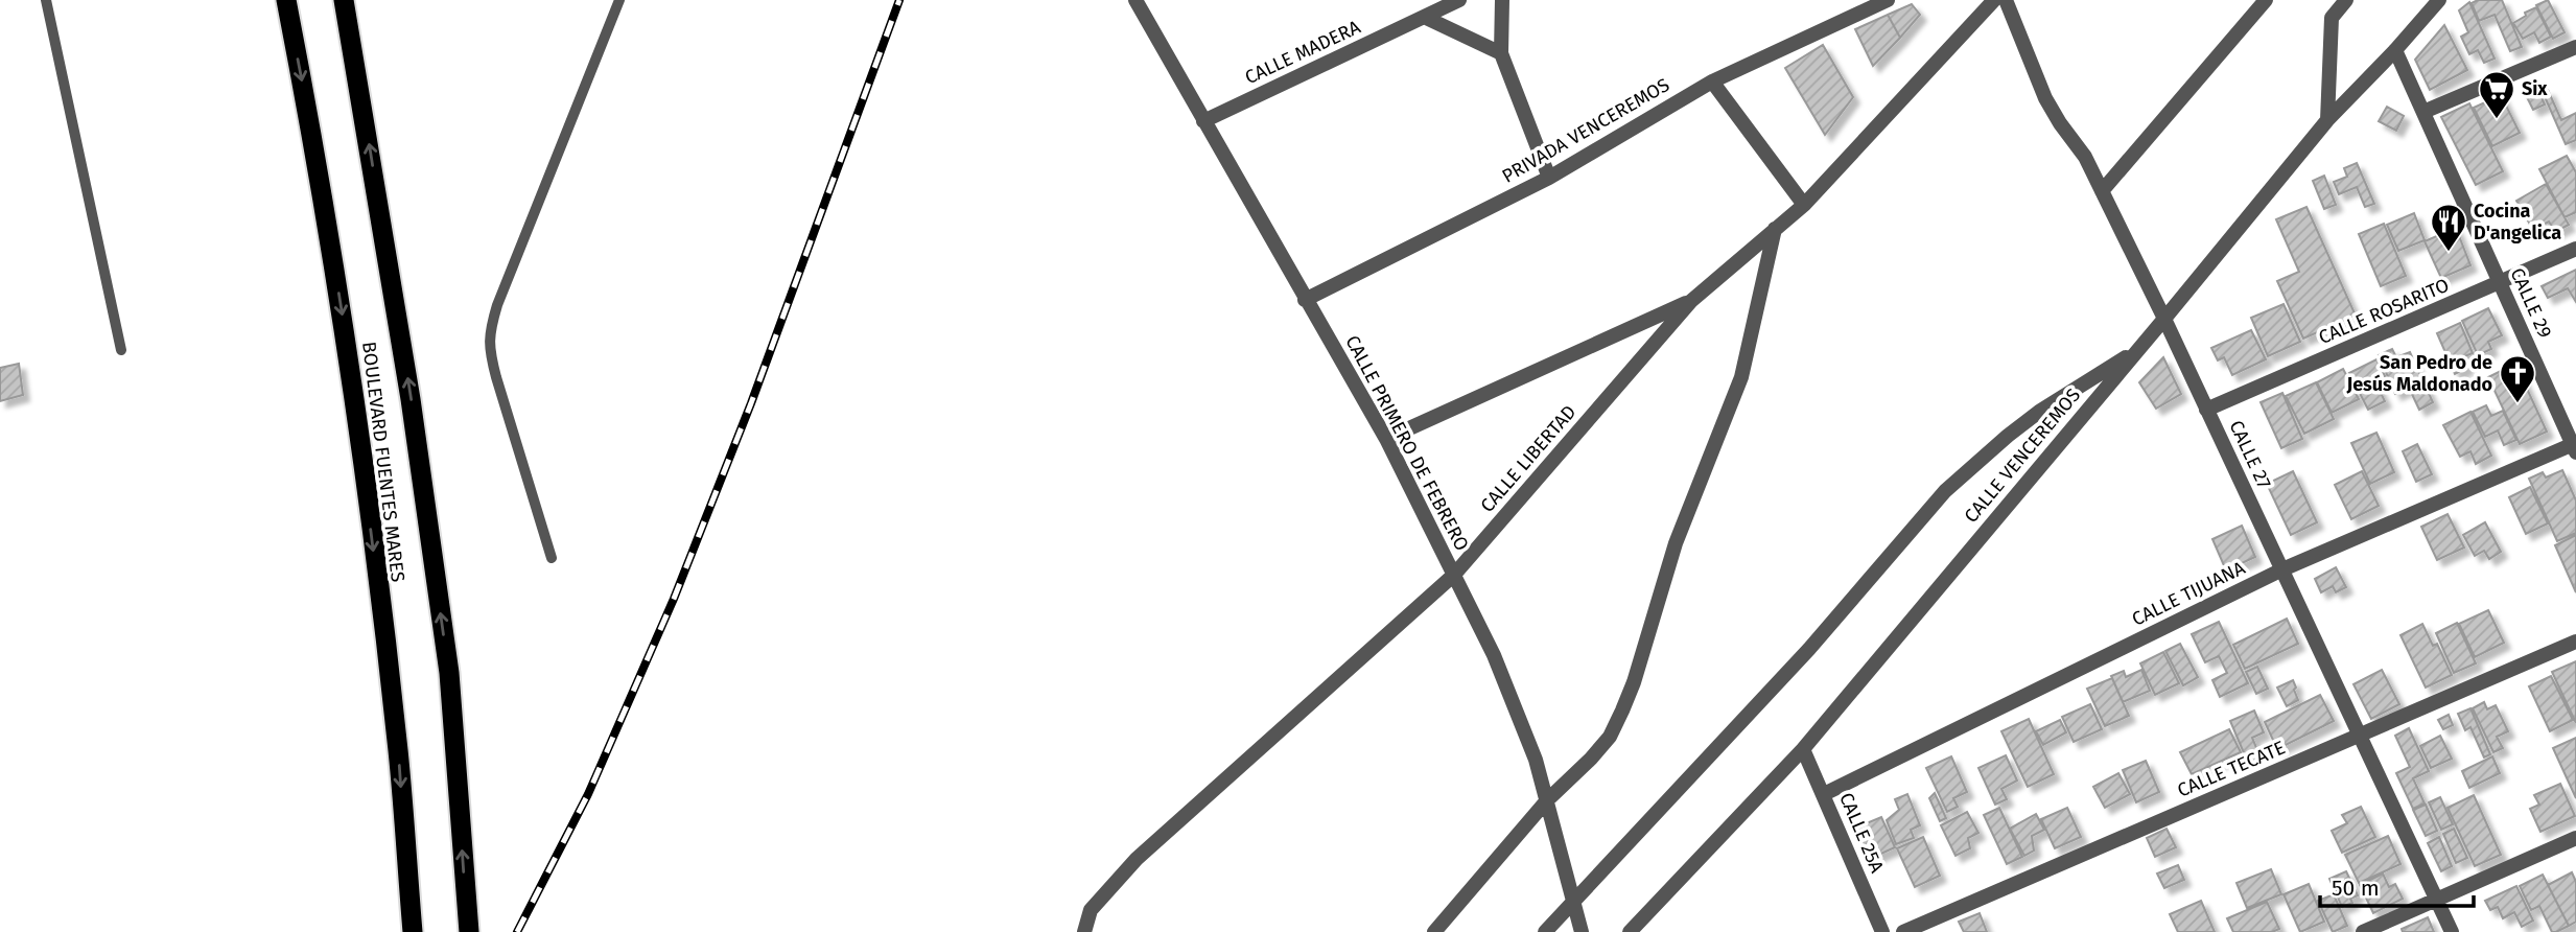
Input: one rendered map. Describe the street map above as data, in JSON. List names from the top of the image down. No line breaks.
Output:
{"streets":{"highway":["BOULEVARD FUENTES MARES"],"street":["CALLE MADERA","PRIVADA VENCEREMOS","CALLE 29","CALLE ROSARITO","CALLE PRIMERO DE FEBRERO","CALLE 27","CALLE VENCEREMOS","CALLE LIBERTAD","CALLE TIJUANA","CALLE TECATE","CALLE 25A"]},"crossings":[["CALLE MADERA","CALLE PRIMERO DE FEBRERO"],["PRIVADA VENCEREMOS","CALLE PRIMERO DE FEBRERO"],["CALLE 29","CALLE ROSARITO"],["CALLE 29","CALLE VENCEREMOS"],["CALLE 29","CALLE TIJUANA"],["CALLE ROSARITO","CALLE 27"],["CALLE PRIMERO DE FEBRERO","CALLE LIBERTAD"],["CALLE 27","CALLE VENCEREMOS"],["CALLE 27","CALLE TIJUANA"],["CALLE 27","CALLE TECATE"],["CALLE VENCEREMOS","CALLE 25A"],["CALLE TIJUANA","CALLE 25A"]],"places":{"supermarket":["Six"],"restaurant":["Cocina D'angelica"],"church":["San Pedro de Jesús Maldonado"]},"scale_bar":"50 m"}
